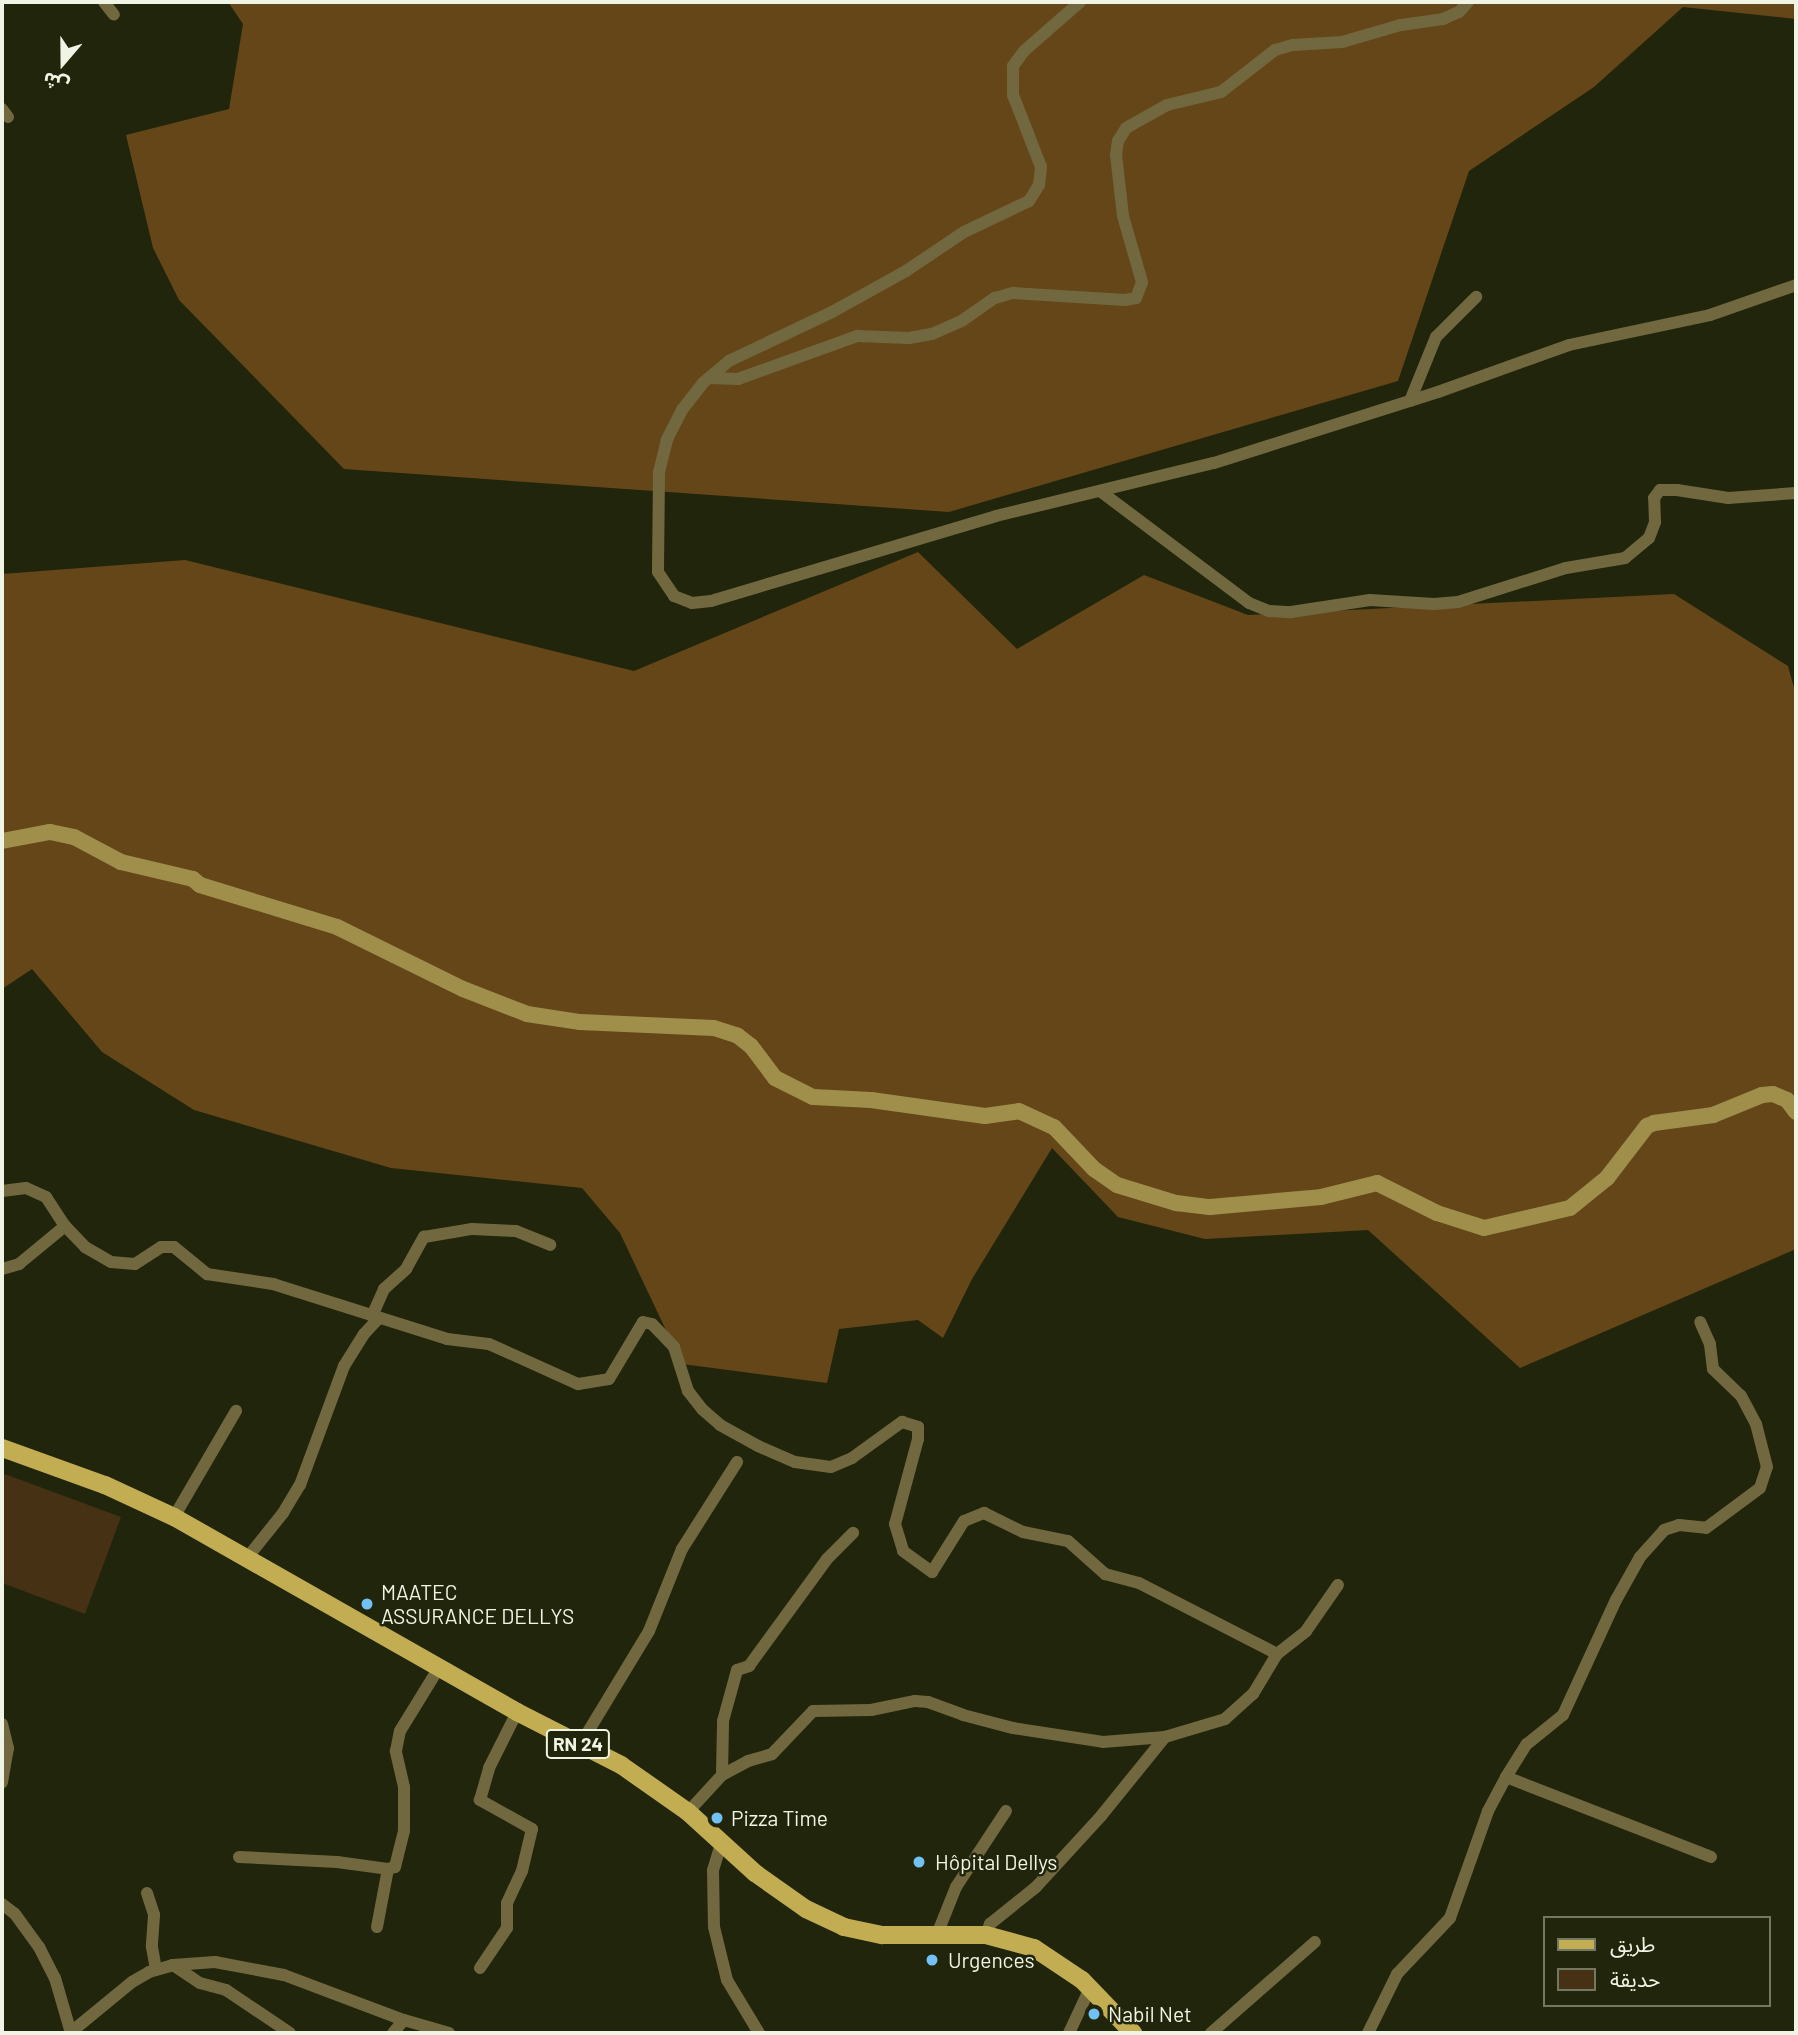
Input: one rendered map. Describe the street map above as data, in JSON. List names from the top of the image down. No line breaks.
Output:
{"streets":{"main road":["RN 24"]},"places":["MAATEC ASSURANCE DELLYS","Pizza Time","Hôpital Dellys","Urgences","Nabil Net"],"legend":["طريق","حديقة"],"north":"bottom"}
